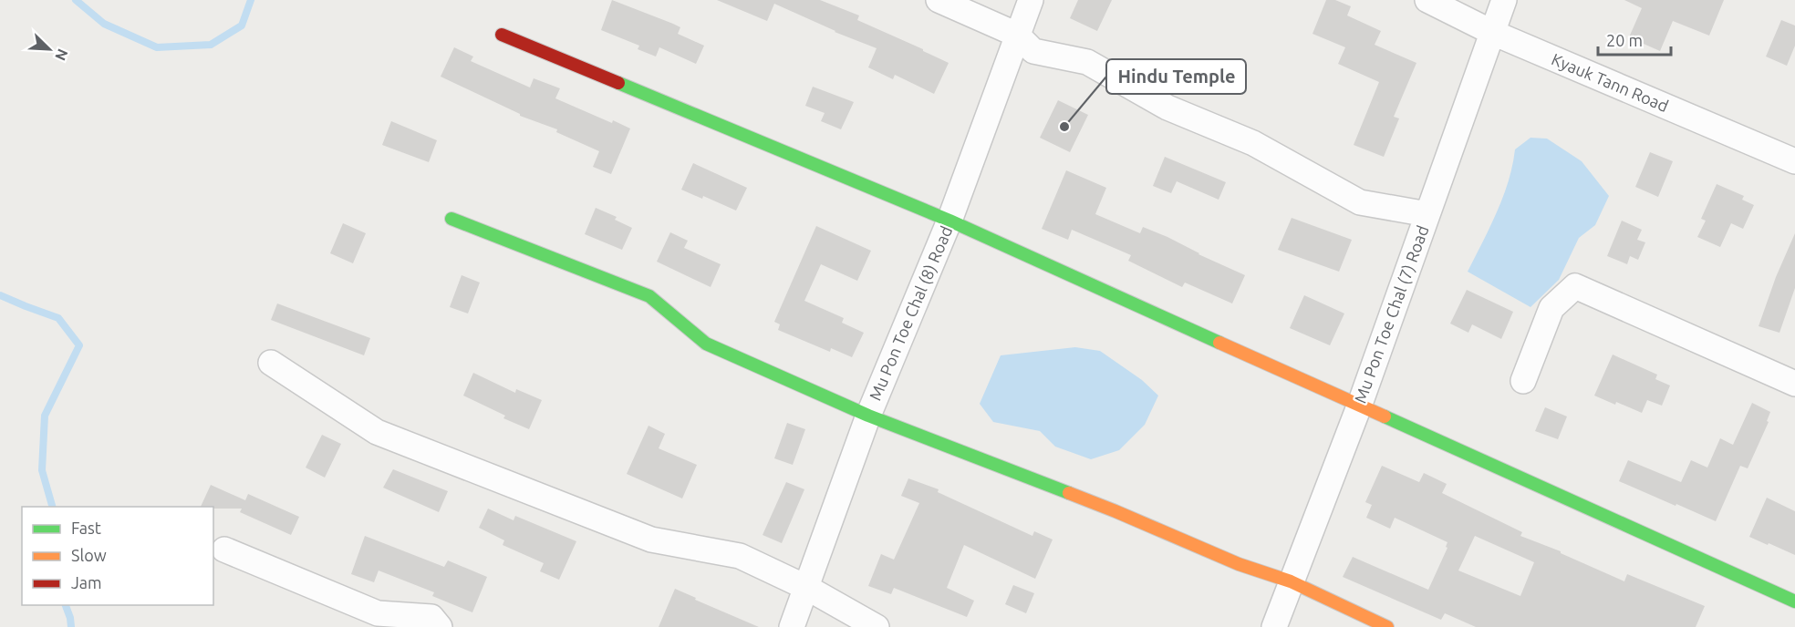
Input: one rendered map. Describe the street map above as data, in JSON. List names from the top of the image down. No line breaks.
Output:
{"streets":{"street":["Kyauk Tann Road","Mu Pon Toe Chal (8) Road","Mu Pon Toe Chal (7) Road"]},"crossings":[["Kyauk Tann Road","Mu Pon Toe Chal (7) Road"]],"places":["Hindu Temple"],"legend":["Fast","Slow","Jam"],"scale_bar":"20 m","north":"bottom right"}
